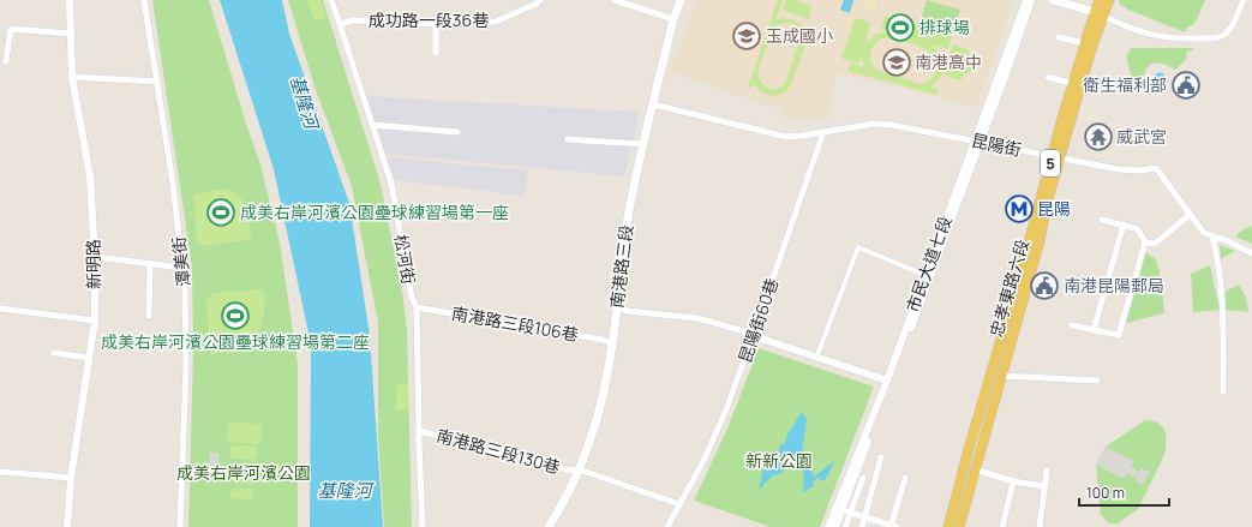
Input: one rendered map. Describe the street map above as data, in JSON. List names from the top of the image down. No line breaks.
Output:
{"streets":{"main road":["5","南港路三段","忠孝東路六段"],"street":["成功路一段36巷","昆陽街","松河街","潭美街","新明路","市民大道七段","昆陽街60巷","南港路三段106巷","南港路三段130巷"]},"crossings":[["成功路一段36巷","松河街"],["昆陽街","市民大道七段"],["昆陽街","南港路三段"],["昆陽街","忠孝東路六段"],["昆陽街","昆陽街60巷"],["5","忠孝東路六段"],["松河街","南港路三段106巷"],["松河街","南港路三段130巷"],["南港路三段","南港路三段106巷"],["南港路三段","南港路三段130巷"],["昆陽街60巷","南港路三段130巷"]],"water":["基隆河"],"parks":["新新公園","成美右岸河濱公園"],"places":{"sports":["排球場","成美右岸河濱公園壘球練習場第一座","成美右岸河濱公園壘球練習場第二座"],"school or university":["玉成國小","南港高中"],"public building":["衛生福利部","南港昆陽郵局"],"temple":["威武宮"],"metro station":["昆陽"]},"scale_bar":"100 m"}
